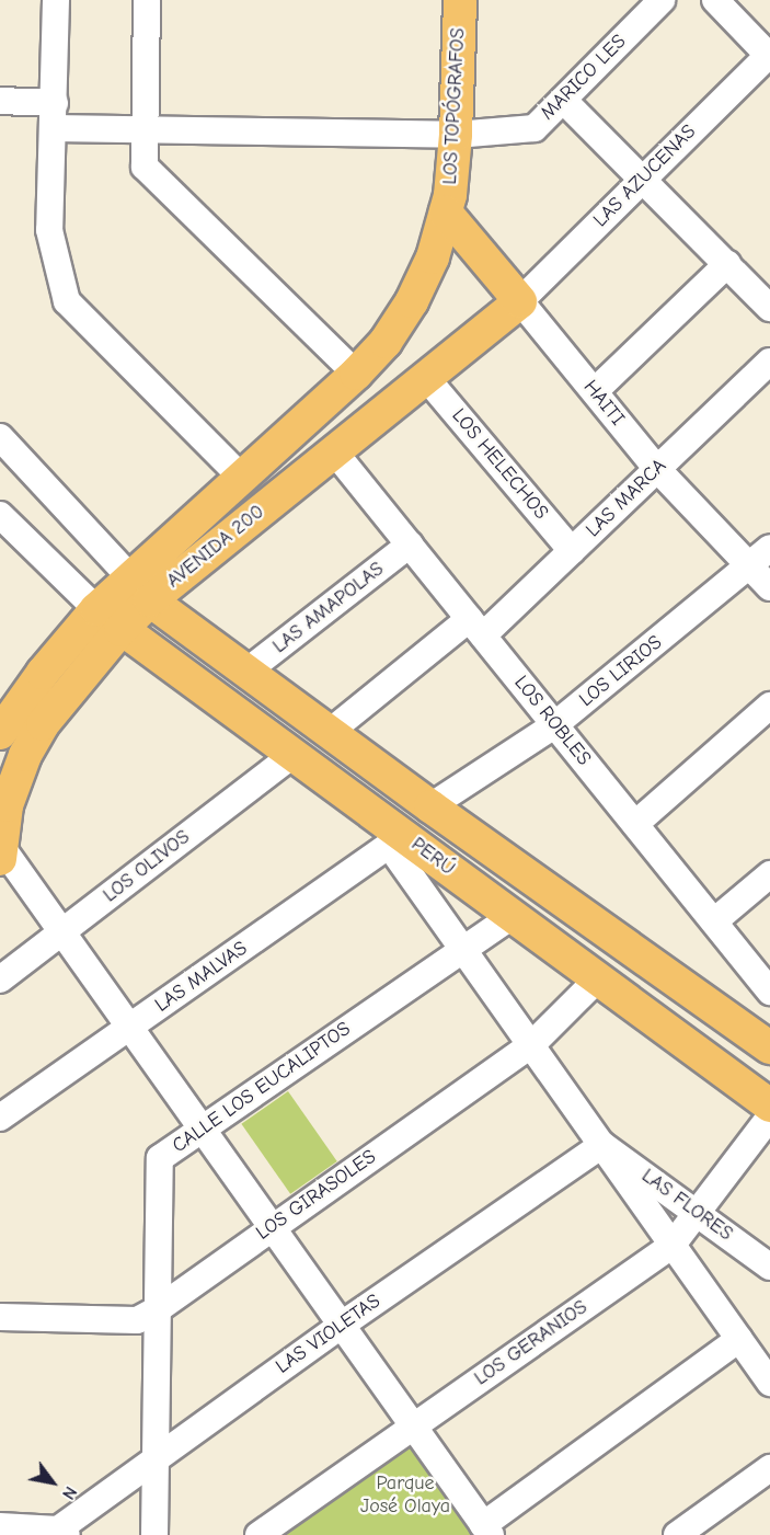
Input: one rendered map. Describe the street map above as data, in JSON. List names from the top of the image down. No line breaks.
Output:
{"streets":{"main road":["LOS TOPÓGRAFOS","HAITI","AVENIDA 200","PERÚ"],"street":["MARICO LES","LAS AZUCENAS","LOS HELECHOS","LAS MARCA","LAS AMAPOLAS","LOS LIRIOS","LOS ROBLES","LOS OLIVOS","LAS MALVAS","CALLE LOS EUCALIPTOS","LOS GIRASOLES","LAS FLORES","LAS VIOLETAS","LOS GERANIOS"]},"crossings":[["MARICO LES","LOS TOPÓGRAFOS"],["LOS TOPÓGRAFOS","HAITI"],["LOS TOPÓGRAFOS","AVENIDA 200"],["LAS AZUCENAS","HAITI"],["LAS AZUCENAS","AVENIDA 200"],["HAITI","LAS MARCA"],["HAITI","AVENIDA 200"],["HAITI","LOS LIRIOS"],["LOS HELECHOS","LAS MARCA"],["LOS HELECHOS","AVENIDA 200"],["LAS MARCA","LOS ROBLES"],["AVENIDA 200","LOS ROBLES"],["AVENIDA 200","PERÚ"],["LAS AMAPOLAS","LOS ROBLES"],["LAS AMAPOLAS","PERÚ"],["LOS LIRIOS","LOS ROBLES"],["LOS LIRIOS","PERÚ"],["PERÚ","LOS OLIVOS"],["PERÚ","LAS MALVAS"],["PERÚ","CALLE LOS EUCALIPTOS"],["PERÚ","LOS GIRASOLES"],["CALLE LOS EUCALIPTOS","LOS GIRASOLES"],["CALLE LOS EUCALIPTOS","LAS VIOLETAS"],["LAS FLORES","LAS VIOLETAS"],["LAS FLORES","LOS GERANIOS"]],"parks":["Parque José Olaya"],"north":"bottom right"}
